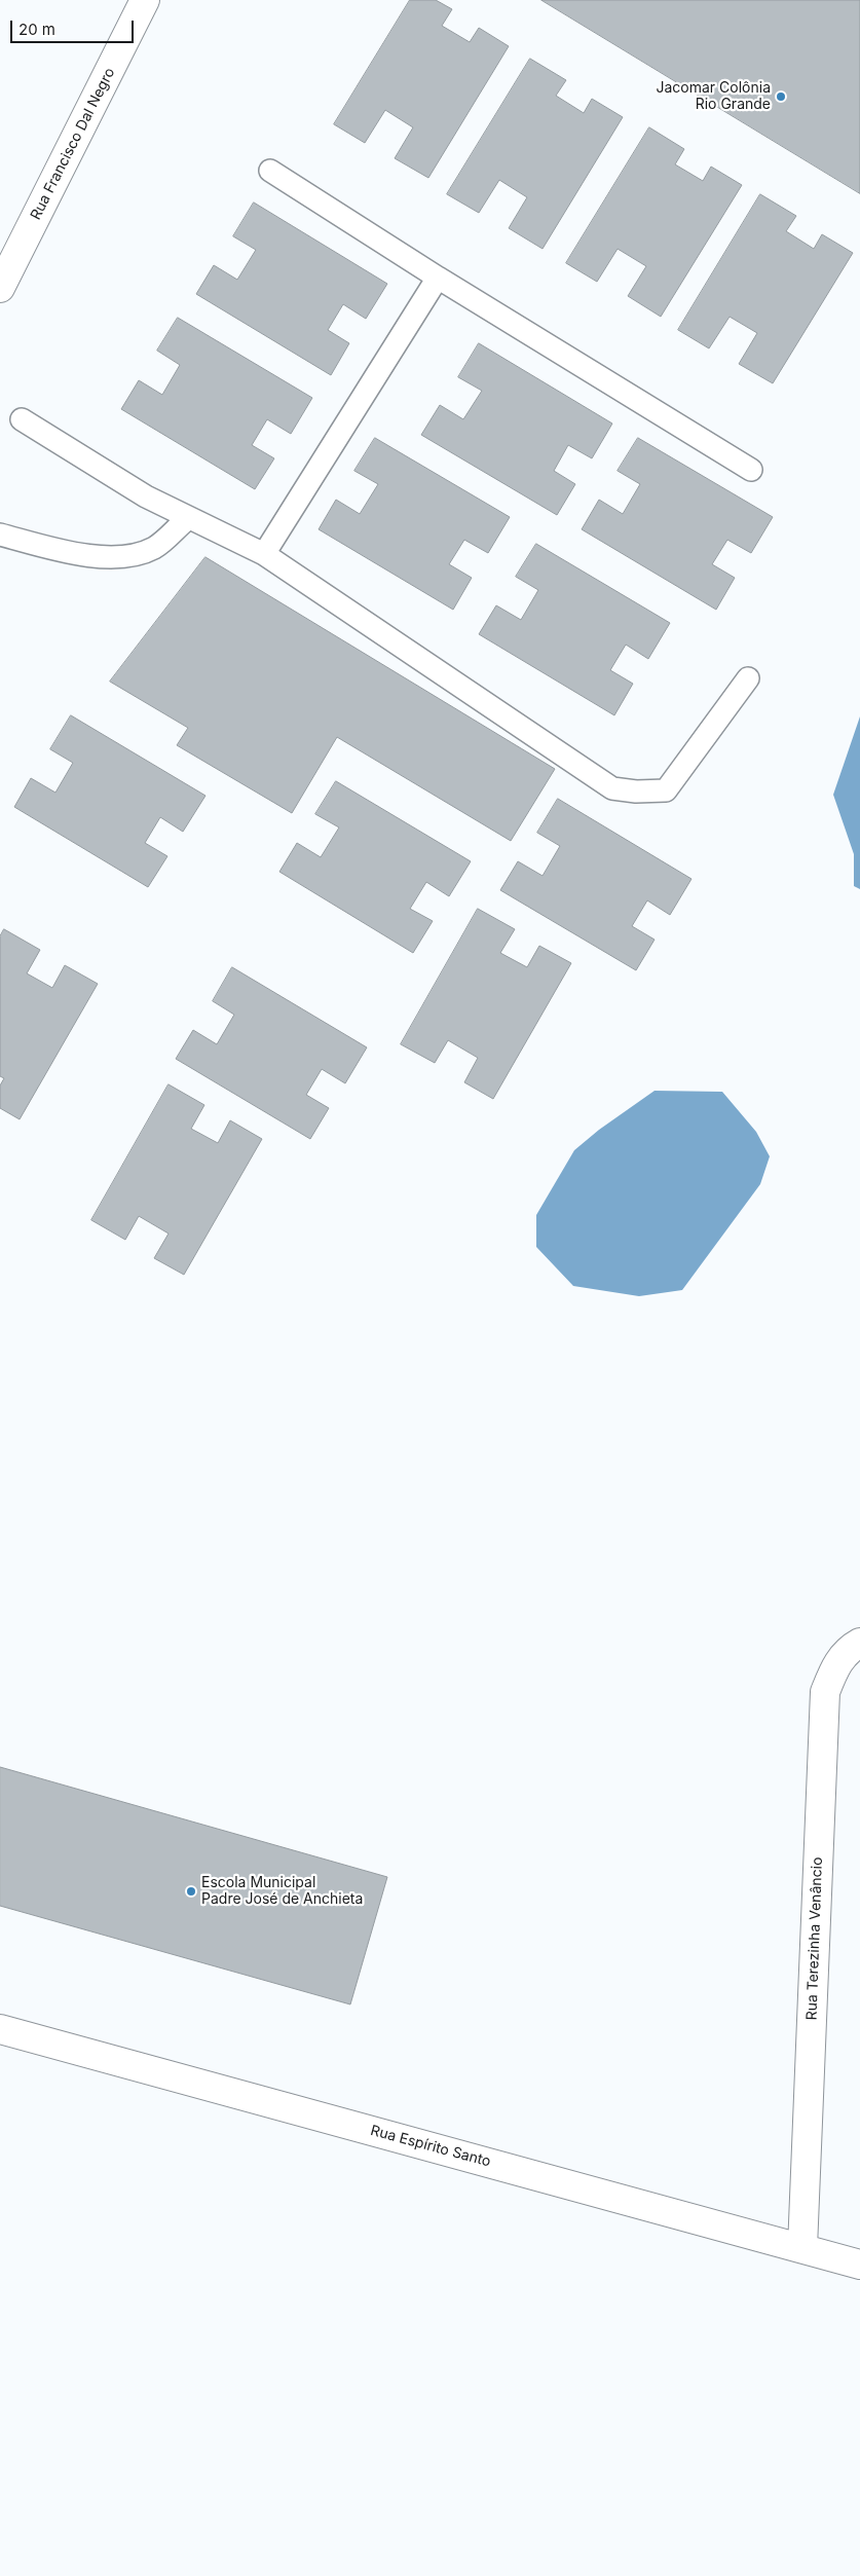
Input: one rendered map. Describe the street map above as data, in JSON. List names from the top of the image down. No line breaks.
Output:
{"streets":{"street":["Rua Francisco Dal Negro","Rua Terezinha Venâncio","Rua Espírito Santo"]},"crossings":[["Rua Terezinha Venâncio","Rua Espírito Santo"]],"places":["Jacomar Colônia Rio Grande","Escola Municipal Padre José de Anchieta"],"scale_bar":"20 m"}
